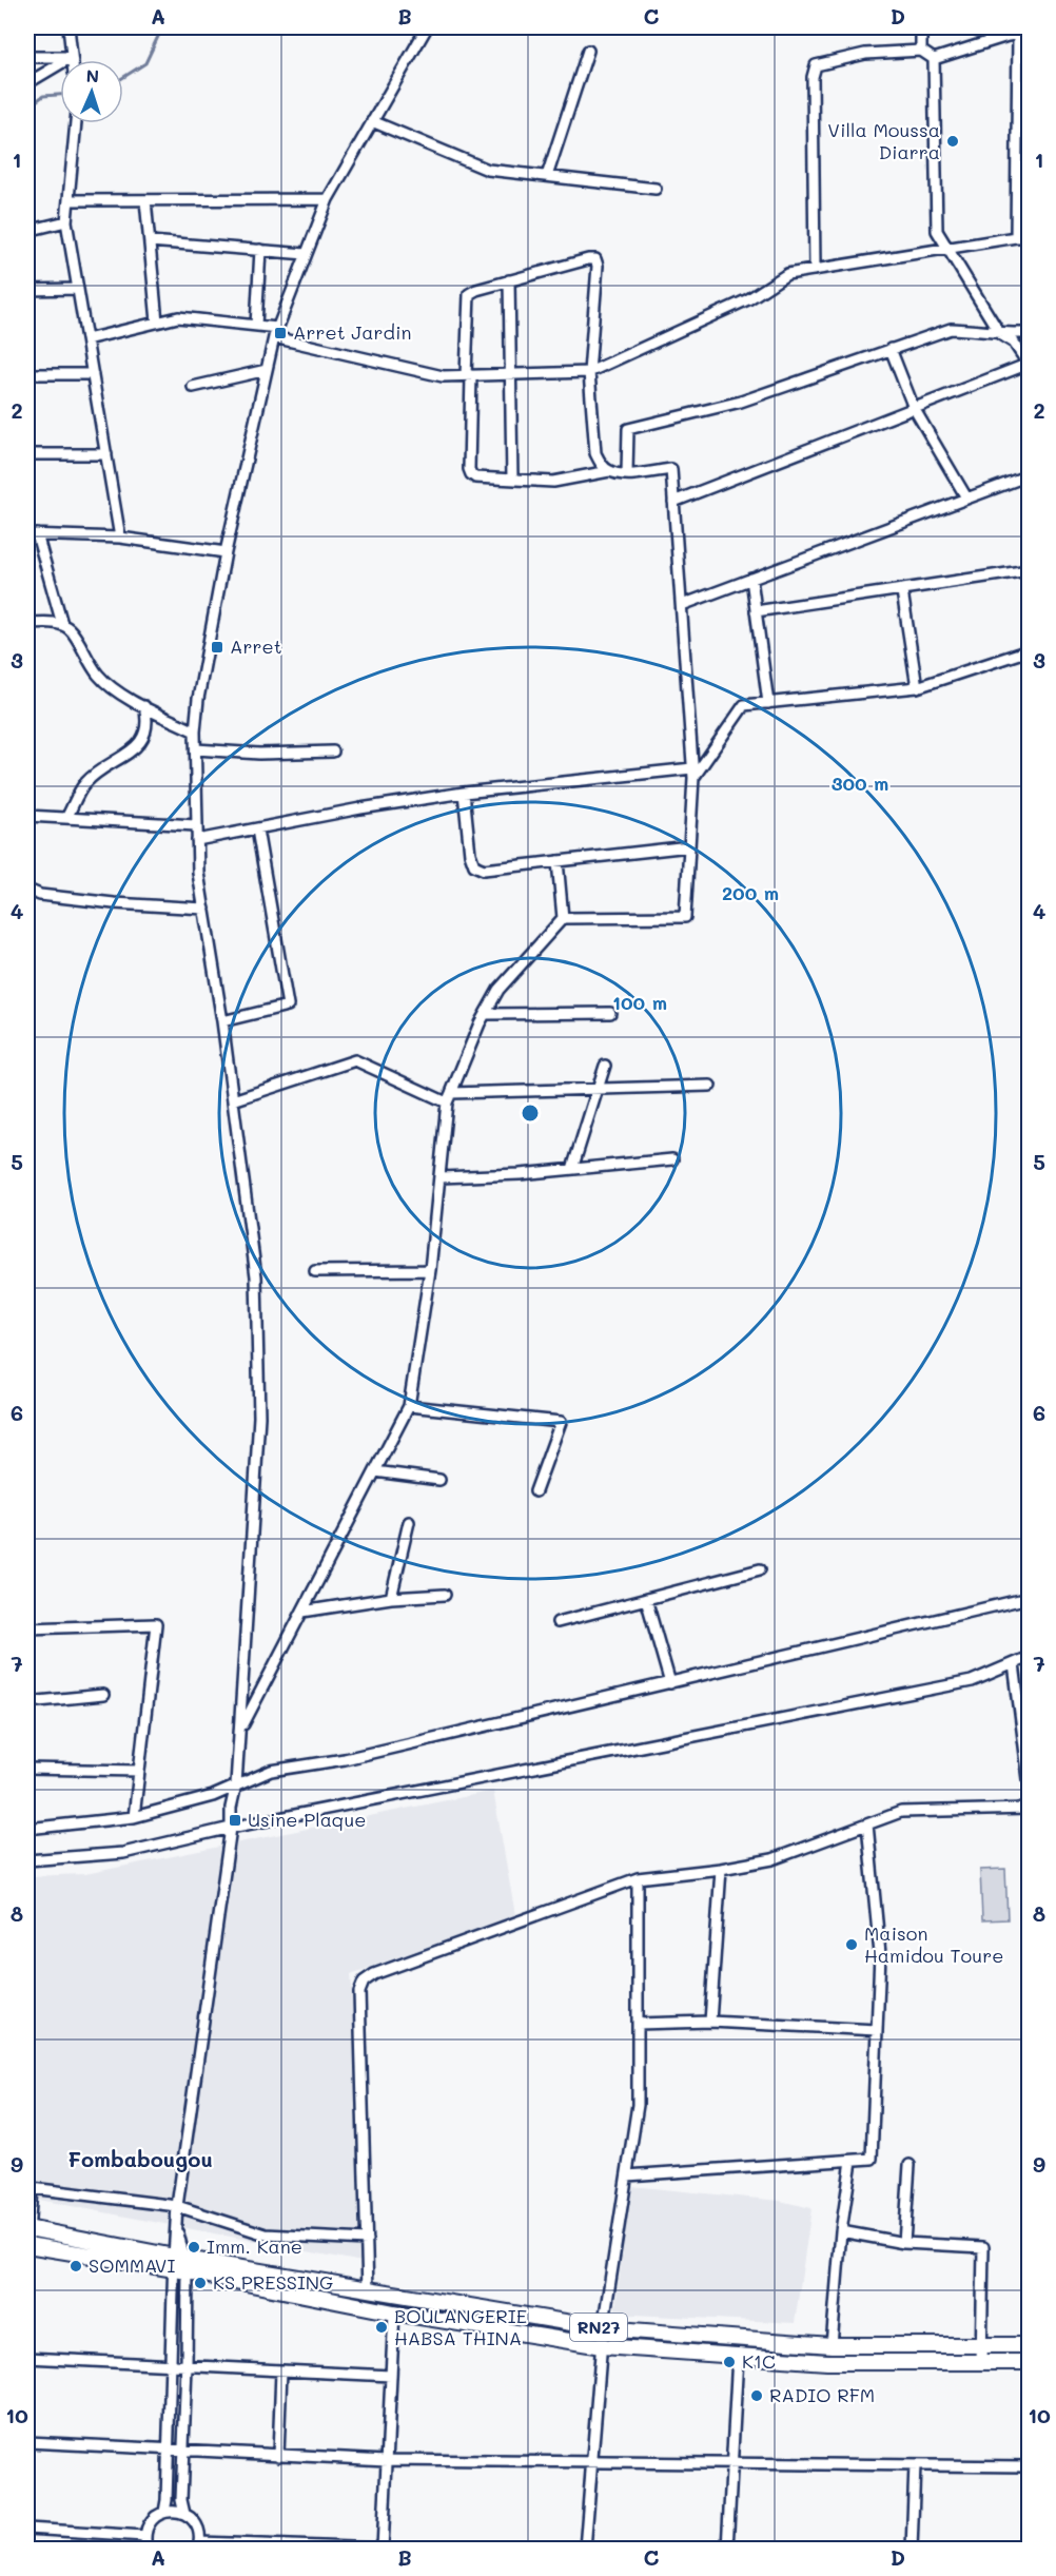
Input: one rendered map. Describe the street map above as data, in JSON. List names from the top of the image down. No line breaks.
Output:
{"streets":{"main road":["RN27"]},"districts":["Fombabougou"],"places":{"other":["Villa Moussa Diarra","Maison Hamidou Toure","Imm. Kane","SOMMAVI","KS PRESSING","BOULANGERIE HABSA THINA","K1C","RADIO RFM"],"transit":["Arret Jardin","Arret","Usine Plaque"]},"north":"top","grid":{"columns":["A","B","C","D"],"rows":["1","2","3","4","5","6","7","8","9","10"]},"rings":["300 m","200 m","100 m"]}
